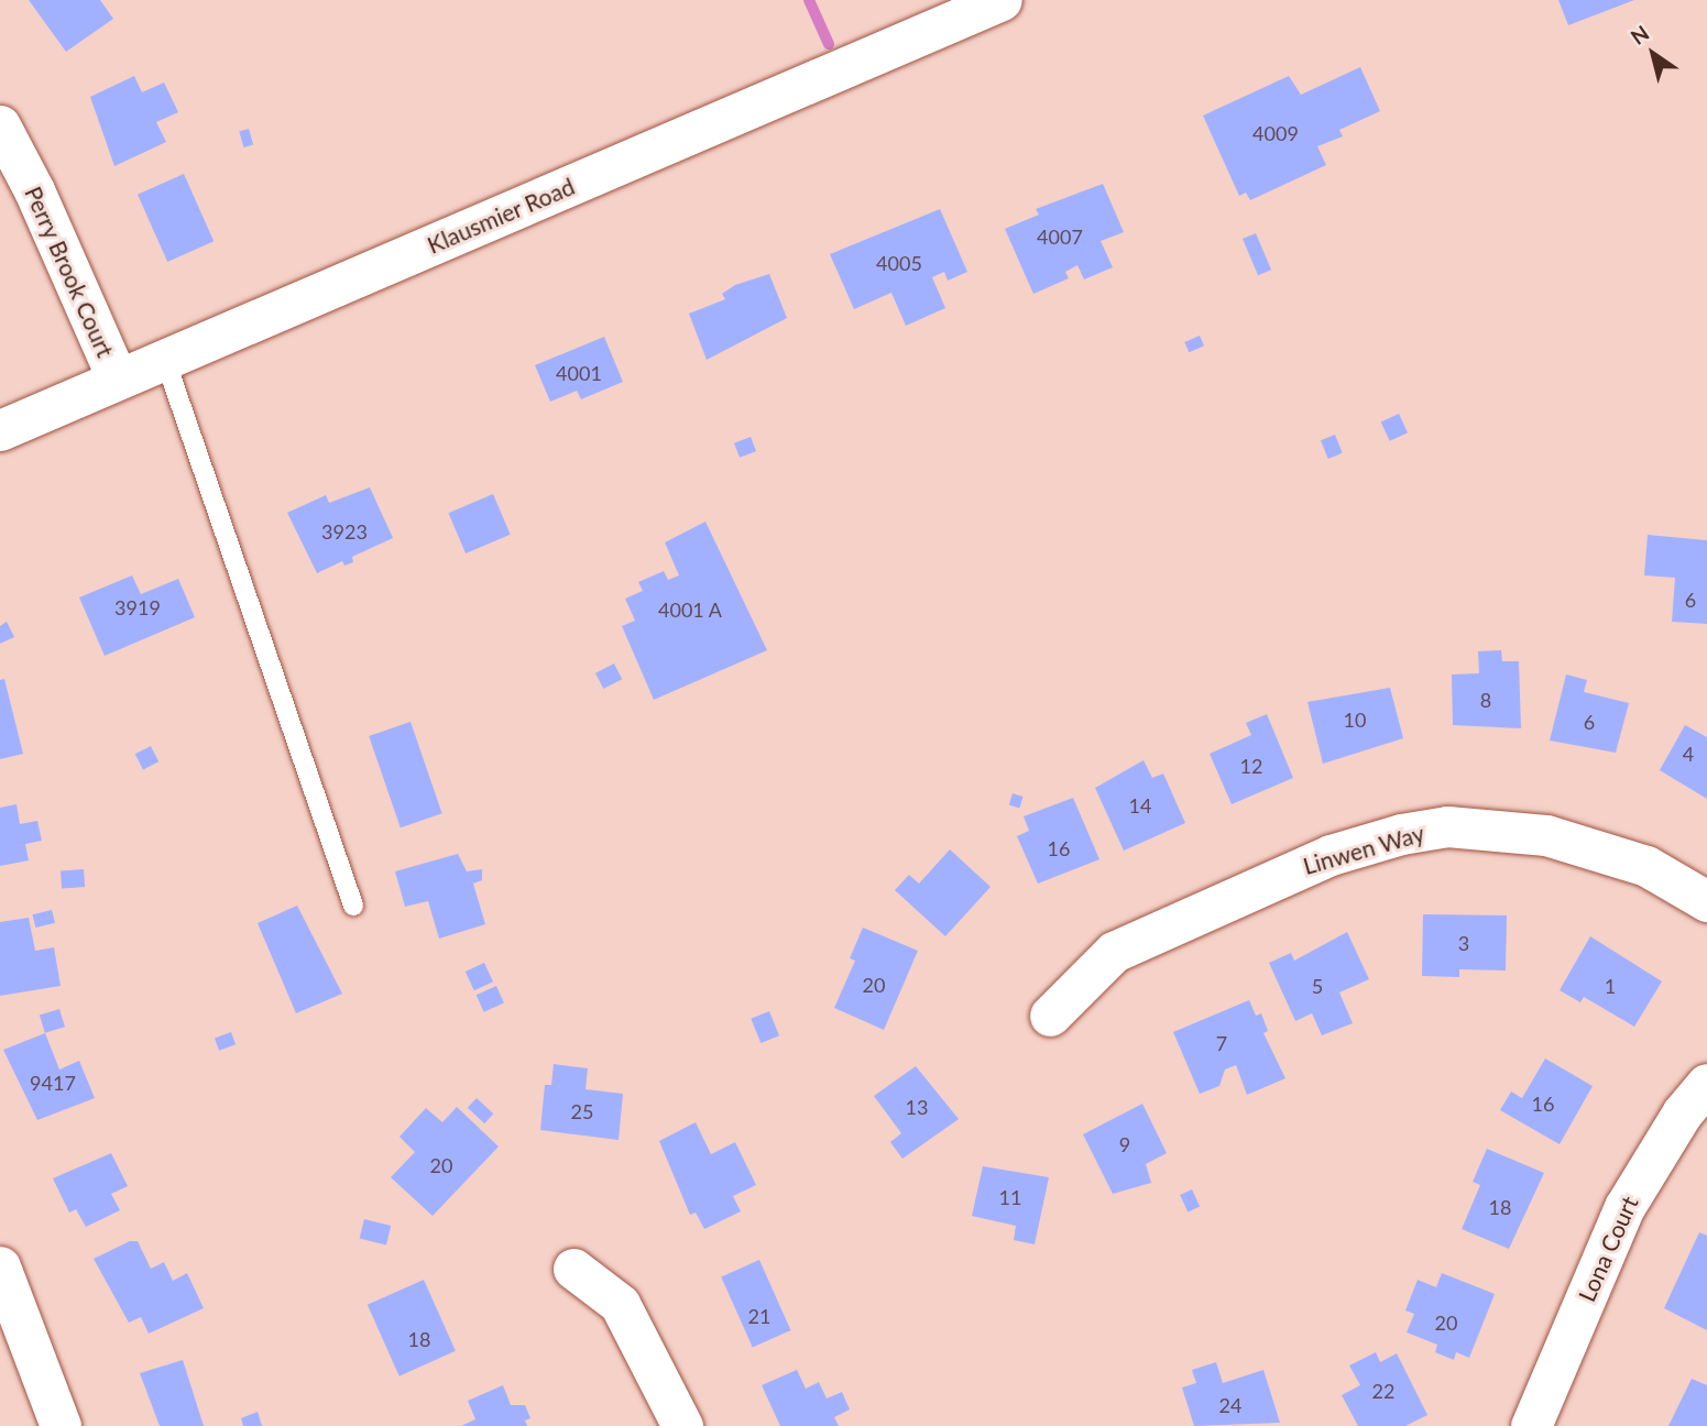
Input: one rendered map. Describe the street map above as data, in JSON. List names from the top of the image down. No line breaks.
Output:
{"streets":{"street":["Klausmier Road","Perry Brook Court","Linwen Way","Lona Court"]},"crossings":[["Klausmier Road","Perry Brook Court"]],"house_numbers":["4009","4007","4005","4001","3923","6","3919","4001 A","8","10","6","4","12","14","16","3","20","5","1","7","9417","16","13","25","9","20","11","18","21","20","18","22","24"],"north":"top left"}
